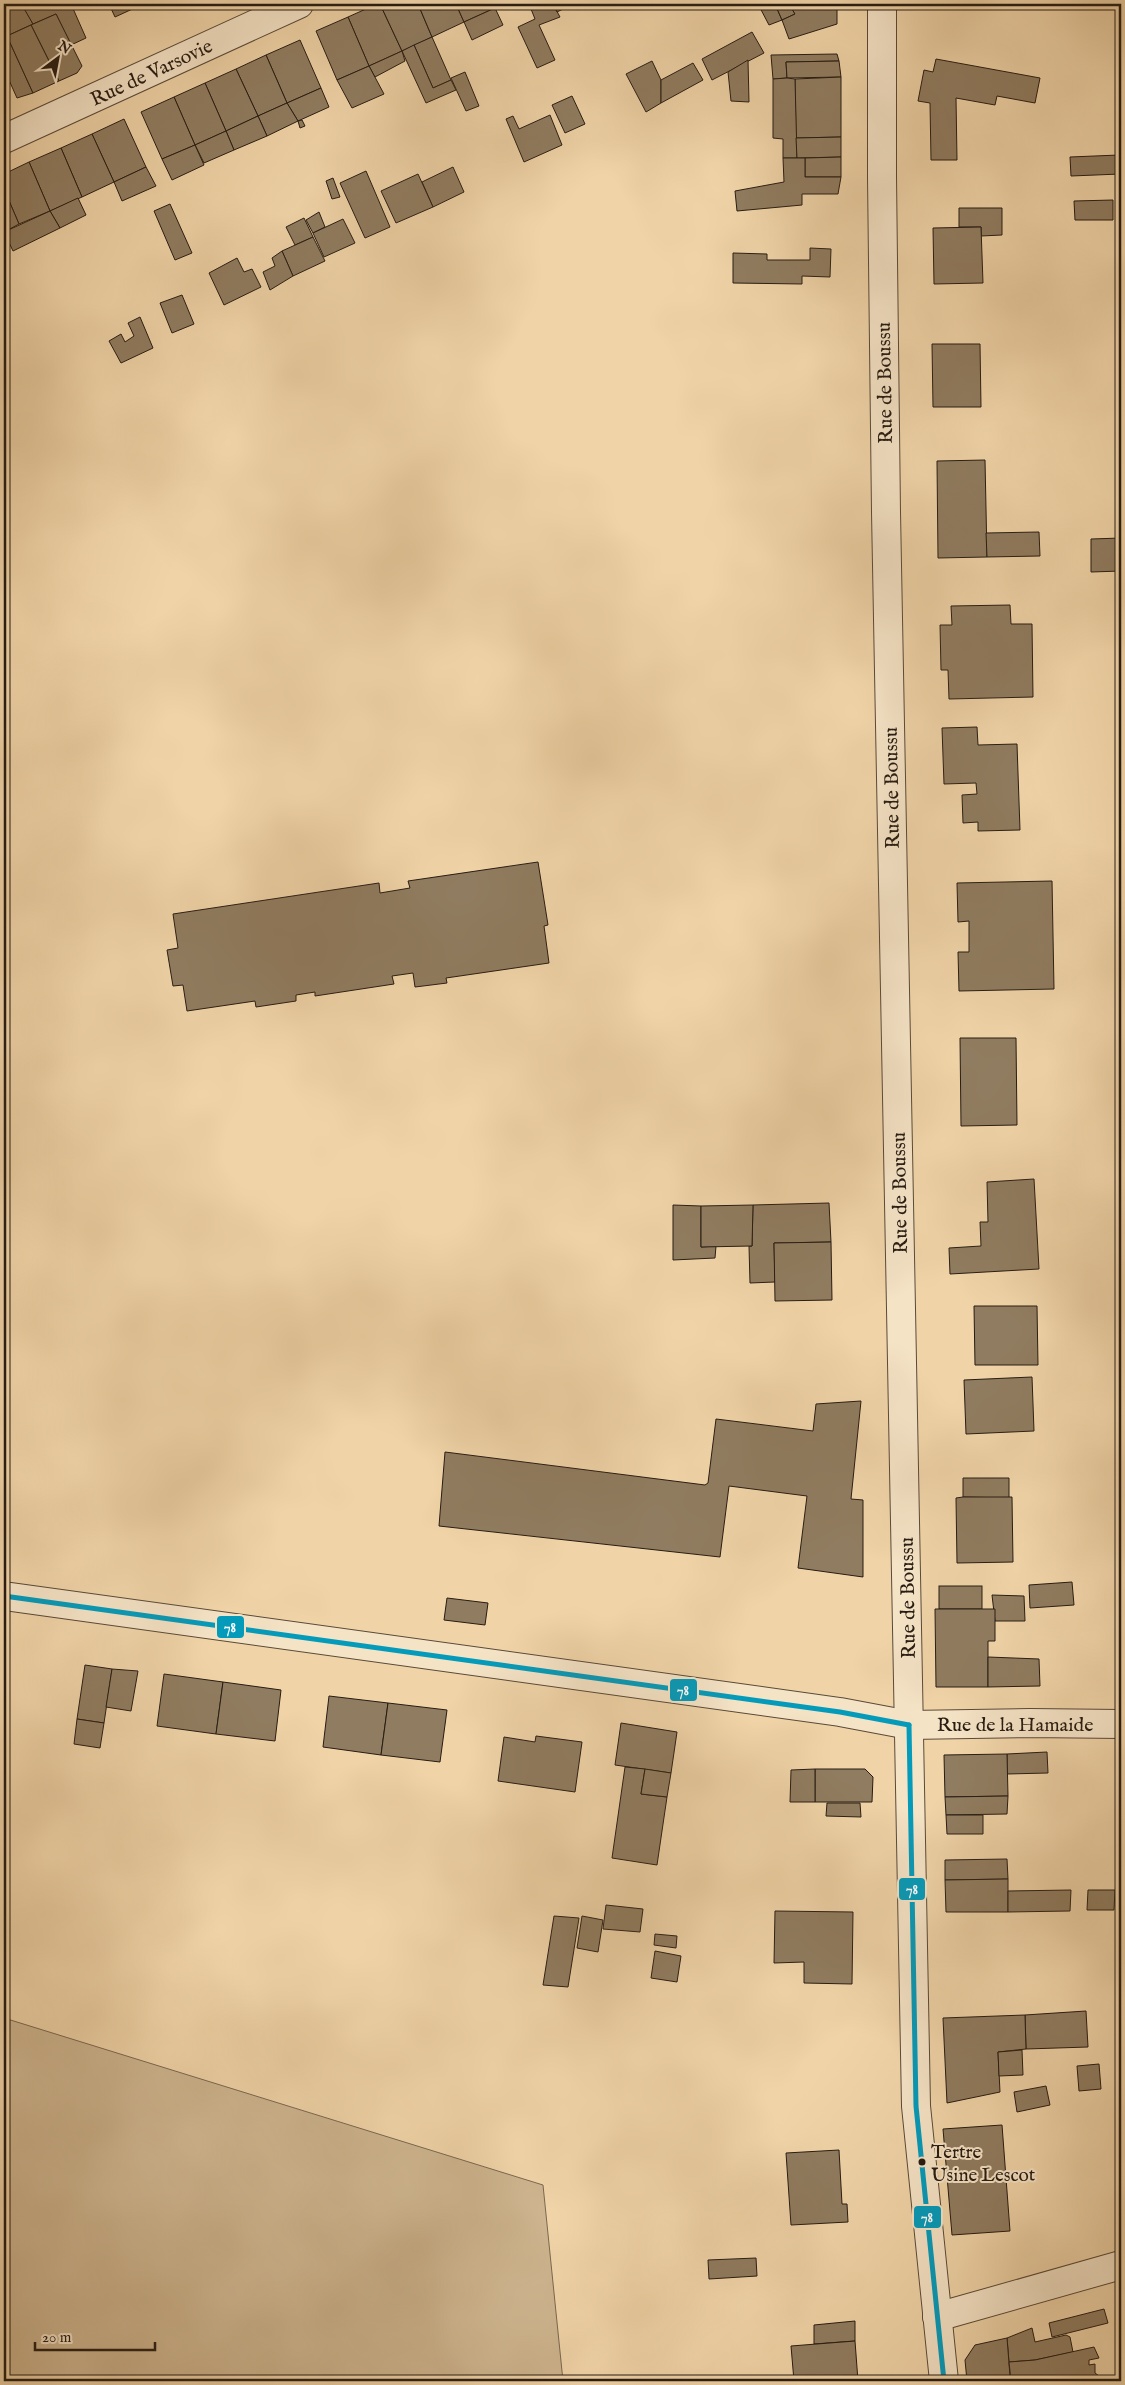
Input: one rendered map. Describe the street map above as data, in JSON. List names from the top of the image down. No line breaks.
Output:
{"streets":{"street":["Rue de Varsovie","Rue de Boussu","Rue de la Hamaide"]},"crossings":[["Rue de Boussu","Rue de la Hamaide"]],"places":["Tertre Usine Lescot"],"lines":["transit line 78"],"scale_bar":"20 m","north":"top right"}
